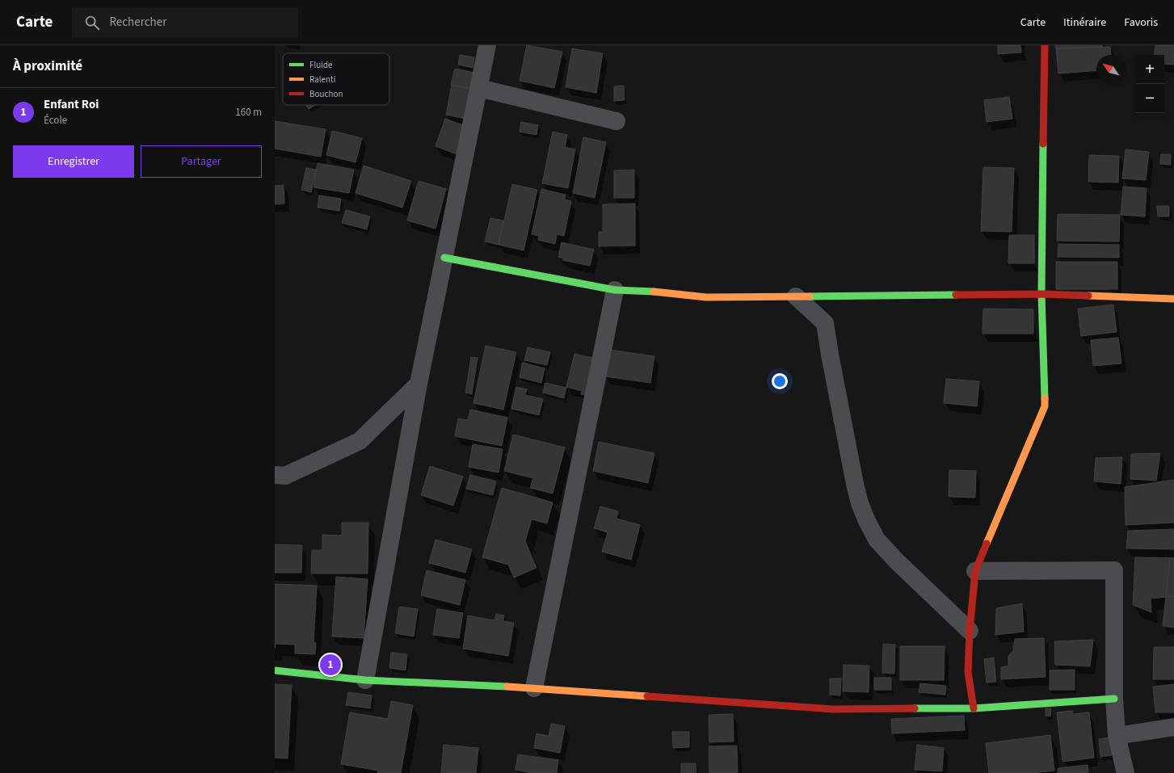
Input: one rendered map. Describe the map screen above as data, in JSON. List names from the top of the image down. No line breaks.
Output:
{"legend":["Fluide","Ralenti","Bouchon"],"north":"top left","page":{"header":"Carte","search":"Rechercher","nav":["Carte","Itinéraire","Favoris"],"heading":"À proximité","map_buttons":["+","−"],"list":[{"mark":"1","name":"Enfant Roi","note":"École","value":"160 m"}],"buttons":["Enregistrer","Partager"],"pins":"1"}}
